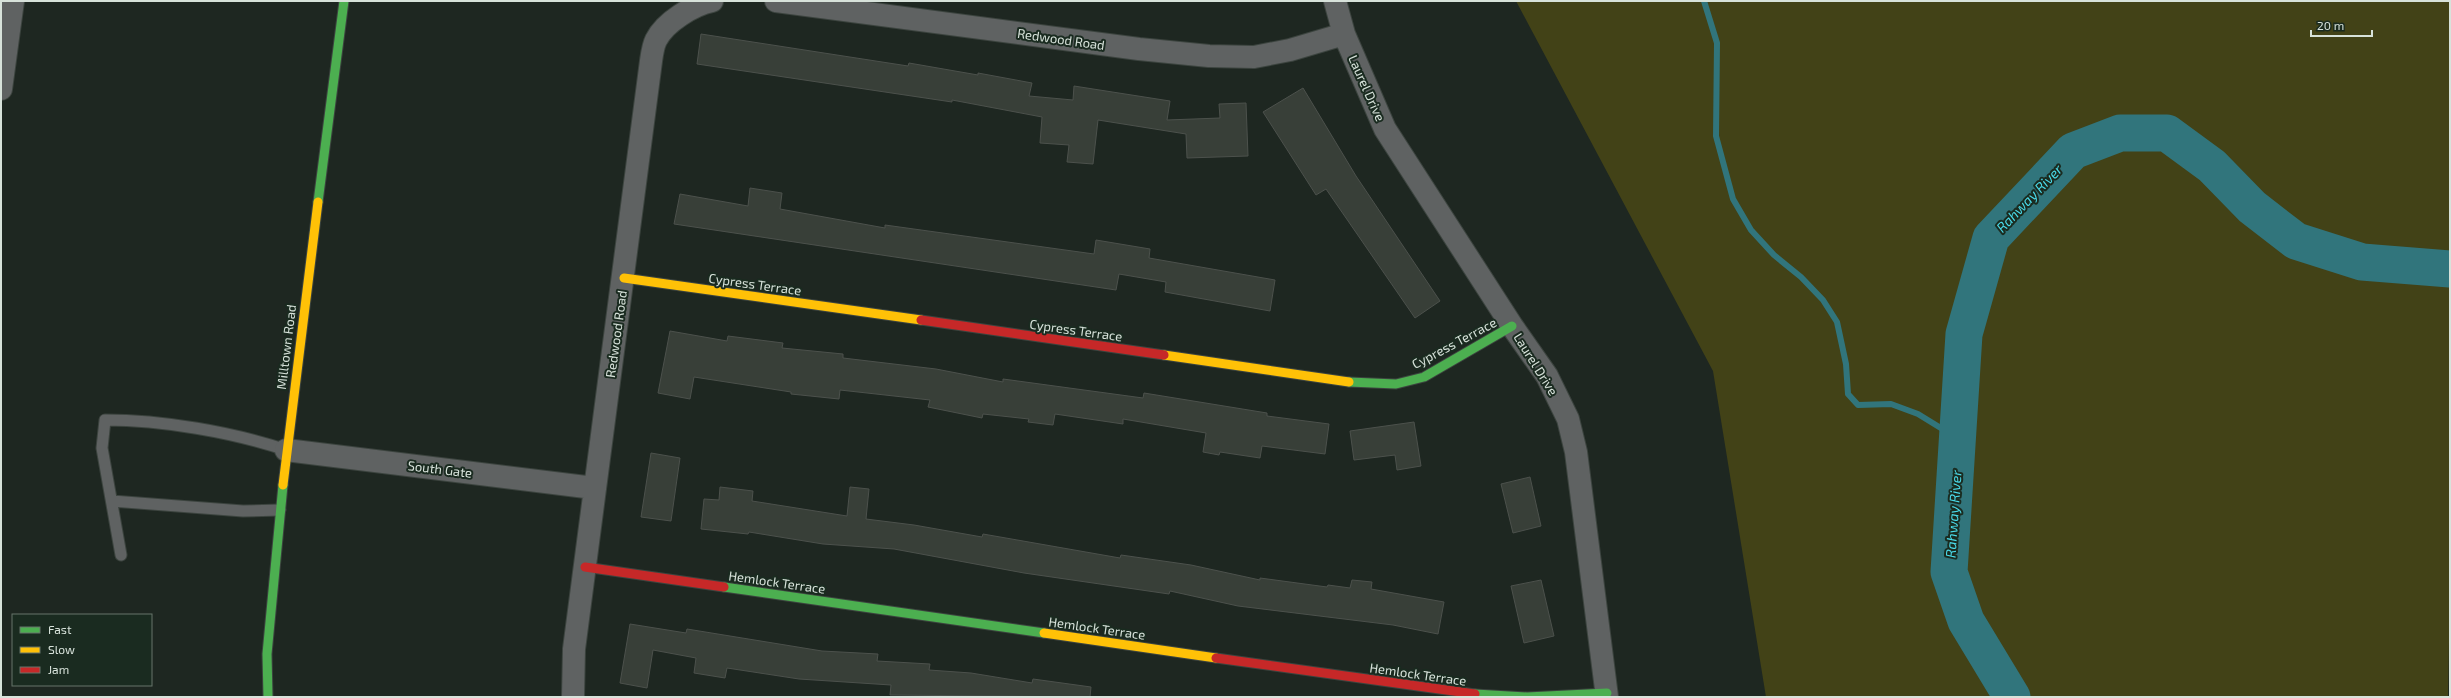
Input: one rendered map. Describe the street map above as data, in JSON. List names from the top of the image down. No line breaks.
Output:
{"streets":{"street":["Redwood Road","Laurel Drive","Cypress Terrace","Milltown Road","South Gate","Hemlock Terrace"]},"crossings":[["Redwood Road","Laurel Drive"],["Redwood Road","Cypress Terrace"],["Redwood Road","South Gate"],["Redwood Road","Hemlock Terrace"],["Laurel Drive","Cypress Terrace"],["Laurel Drive","Hemlock Terrace"],["Milltown Road","South Gate"]],"water":["Rahway River"],"legend":["Fast","Slow","Jam"],"scale_bar":"20 m"}
